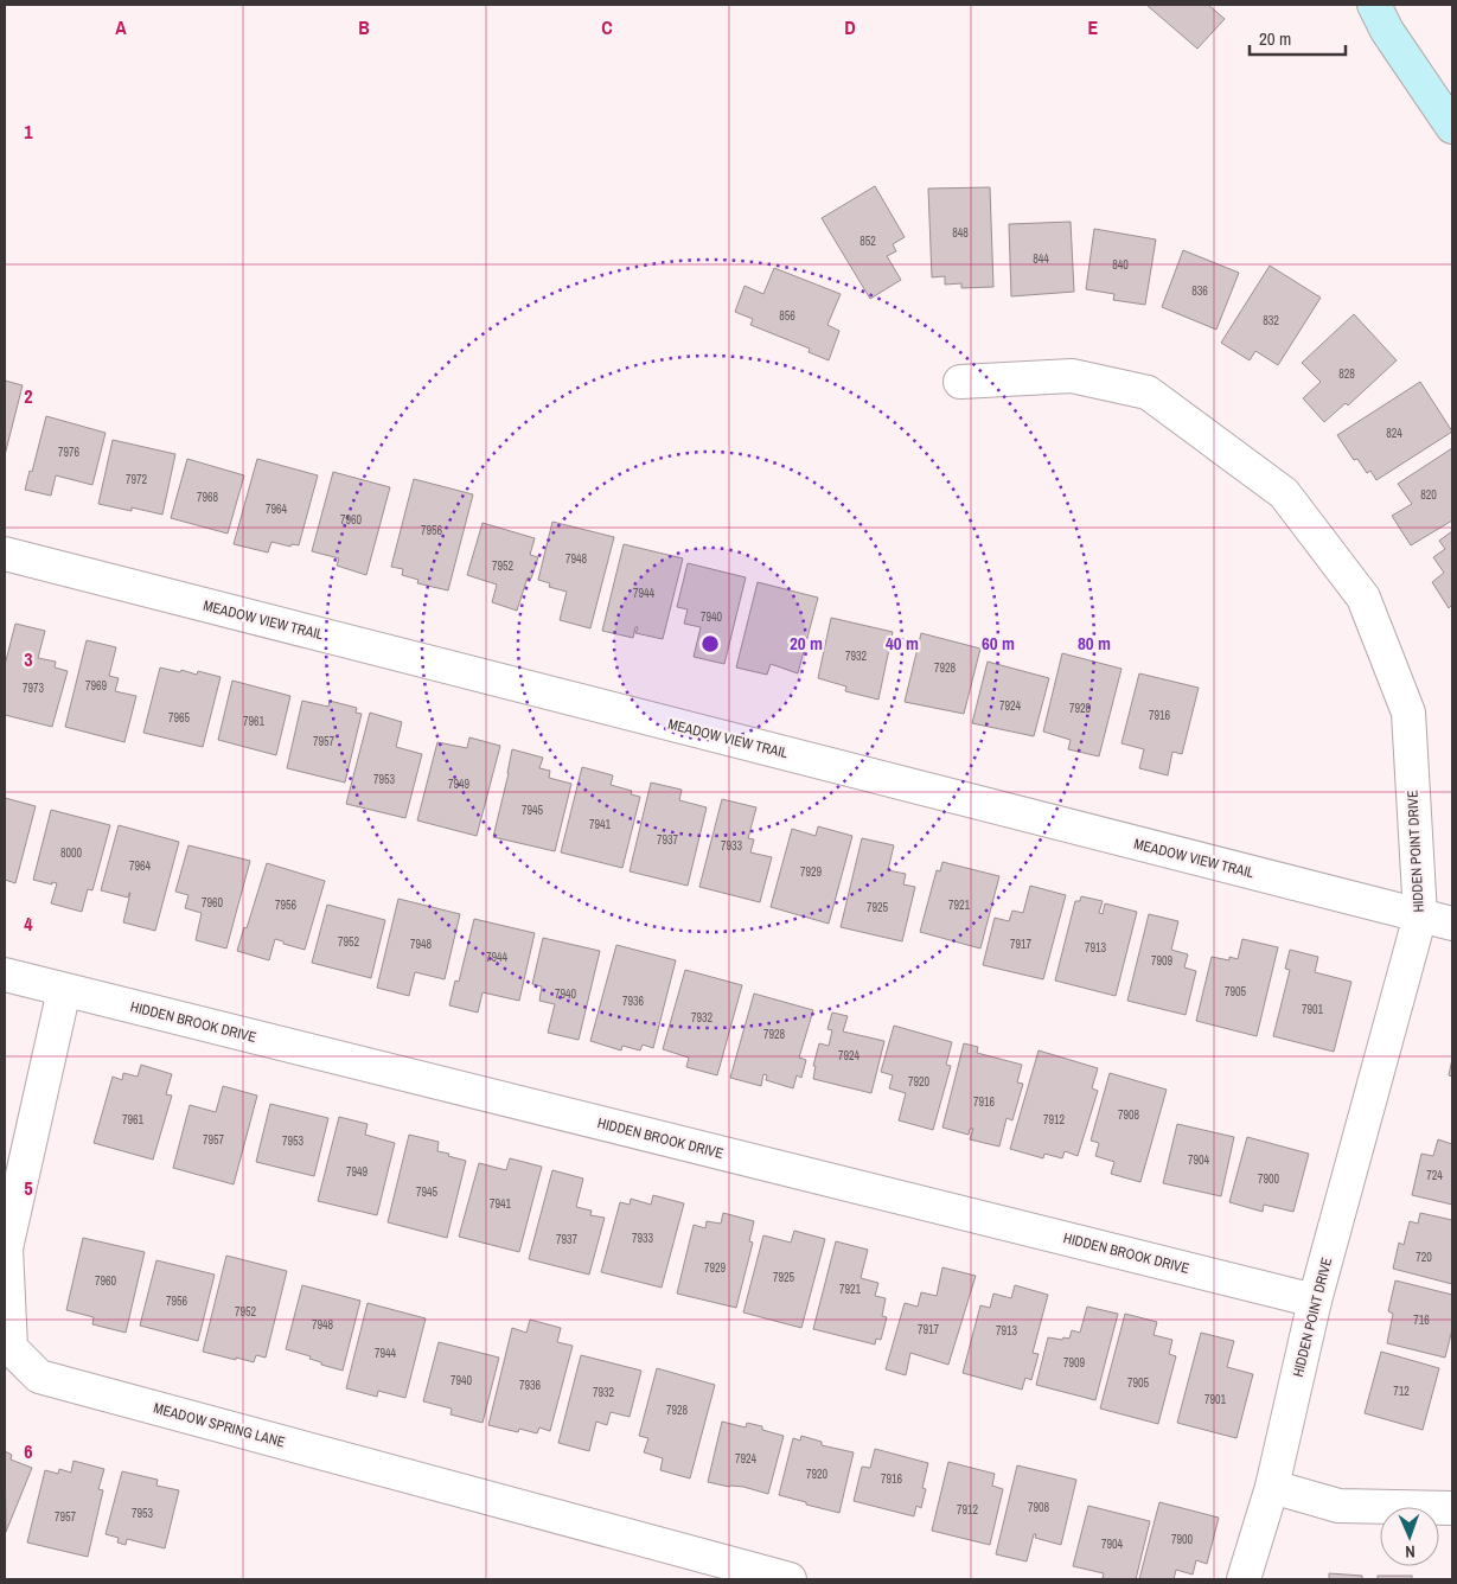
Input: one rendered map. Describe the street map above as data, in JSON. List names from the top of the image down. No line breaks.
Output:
{"streets":{"street":["MEADOW VIEW TRAIL","HIDDEN POINT DRIVE","HIDDEN BROOK DRIVE","MEADOW SPRING LANE"]},"crossings":[["MEADOW VIEW TRAIL","HIDDEN POINT DRIVE"],["HIDDEN POINT DRIVE","HIDDEN BROOK DRIVE"],["HIDDEN BROOK DRIVE","MEADOW SPRING LANE"]],"house_numbers":["848","852","844","840","836","856","832","828","824","7976","7972","820","7968","7964","7960","7956","7948","7952","7944","7940","7932","7928","7969","7973","7924","7920","7916","7965","7961","7957","7953","7949","7945","7941","7937","7933","8000","7964","7929","7960","7956","7921","7925","7952","7948","7917","7913","7944","7909","7905","7940","7936","7901","7932","7928","7924","7920","7916","7908","7961","7912","7957","7953","7904","7949","724","7900","7945","7941","7933","7937","720","7929","7925","7960","7921","7956","7952","716","7948","7917","7913","7944","7909","7940","7905","7936","712","7932","7901","7928","7924","7920","7916","7908","7912","7953","7957","7900","7904"],"scale_bar":"20 m","north":"bottom","grid":{"columns":["A","B","C","D","E"],"rows":["1","2","3","4","5","6"]},"rings":["20 m","40 m","60 m","80 m"]}
